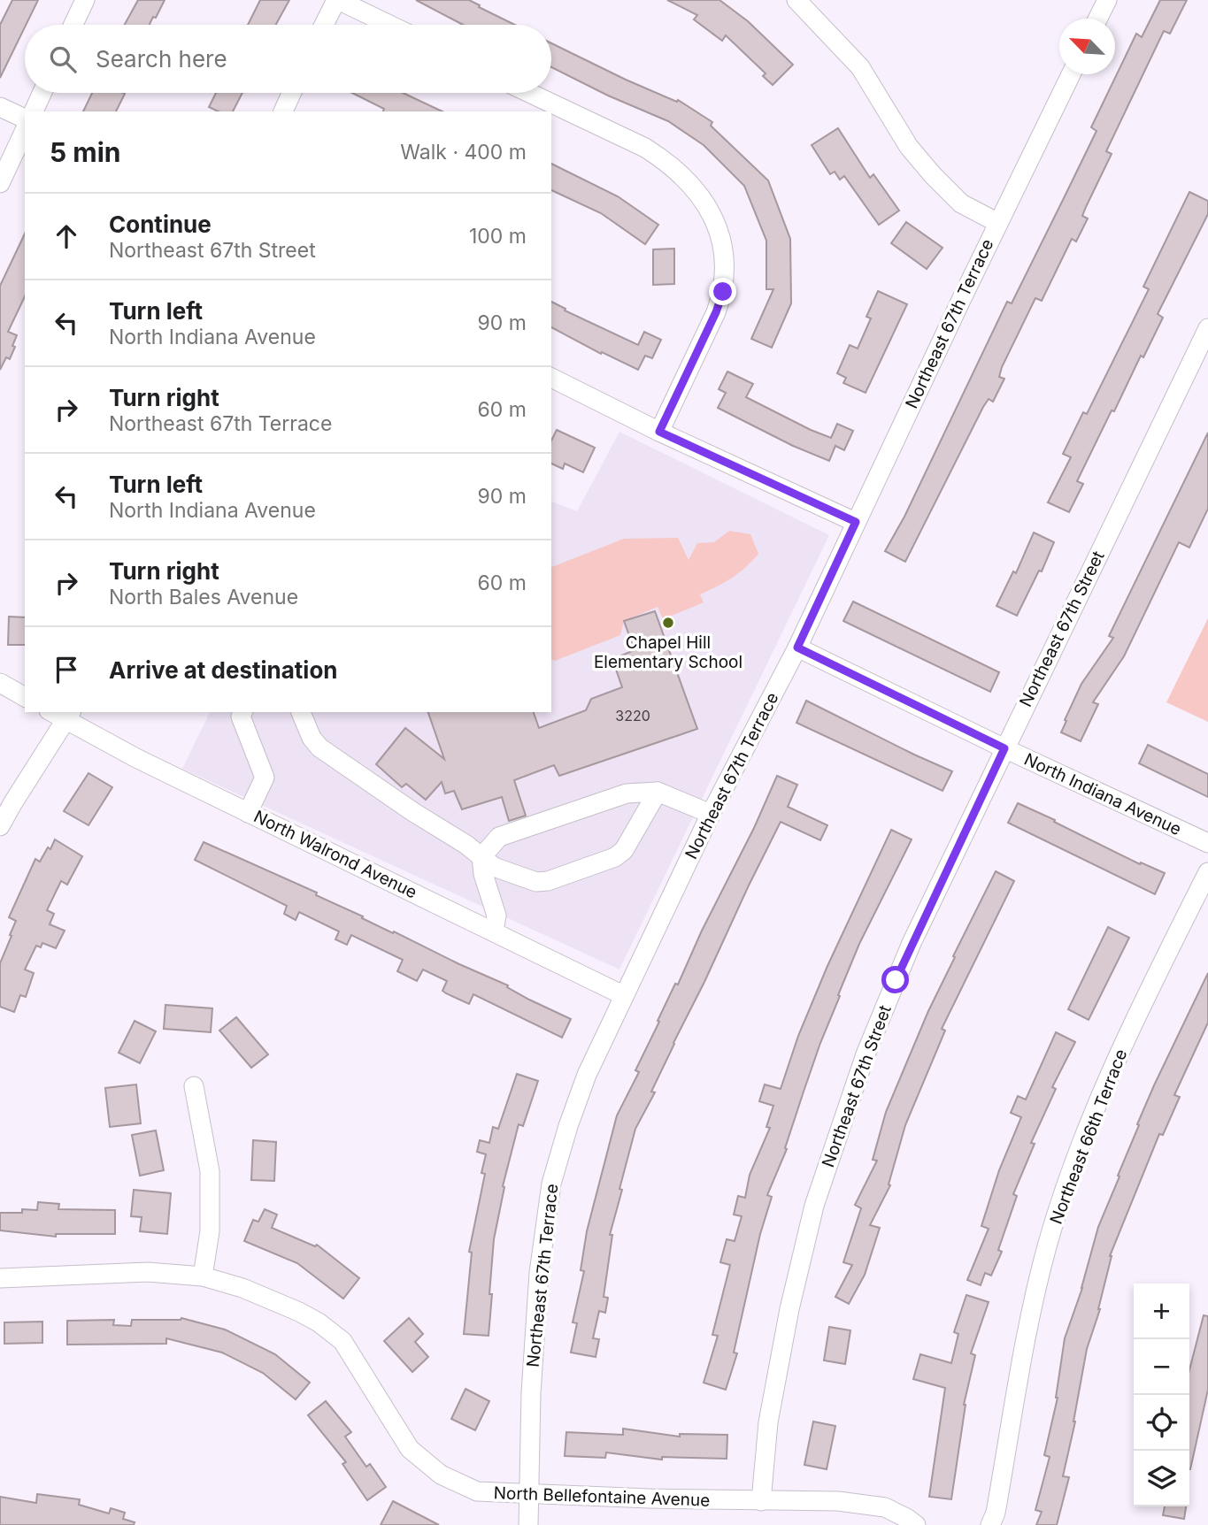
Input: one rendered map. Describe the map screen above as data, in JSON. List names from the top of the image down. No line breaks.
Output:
{"streets":{"street":["Northeast 67th Terrace","Northeast 67th Street","North Indiana Avenue","North Walrond Avenue","Northeast 66th Terrace","North Bellefontaine Avenue"]},"crossings":[["Northeast 67th Terrace","North Indiana Avenue"],["Northeast 67th Terrace","North Walrond Avenue"],["Northeast 67th Terrace","North Bellefontaine Avenue"],["Northeast 67th Street","North Indiana Avenue"],["Northeast 67th Street","North Bellefontaine Avenue"]],"places":["Chapel Hill Elementary School"],"house_numbers":["3220"],"north":"top left","page":{"search":"Search here","heading":["5 min","Walk · 400 m"],"list":[["Continue","Northeast 67th Street","100 m"],["Turn left","North Indiana Avenue","90 m"],["Turn right","Northeast 67th Terrace","60 m"],["Turn left","North Indiana Avenue","90 m"],["Turn right","North Bales Avenue","60 m"],"Arrive at destination"],"map_buttons":["+","−"]}}
